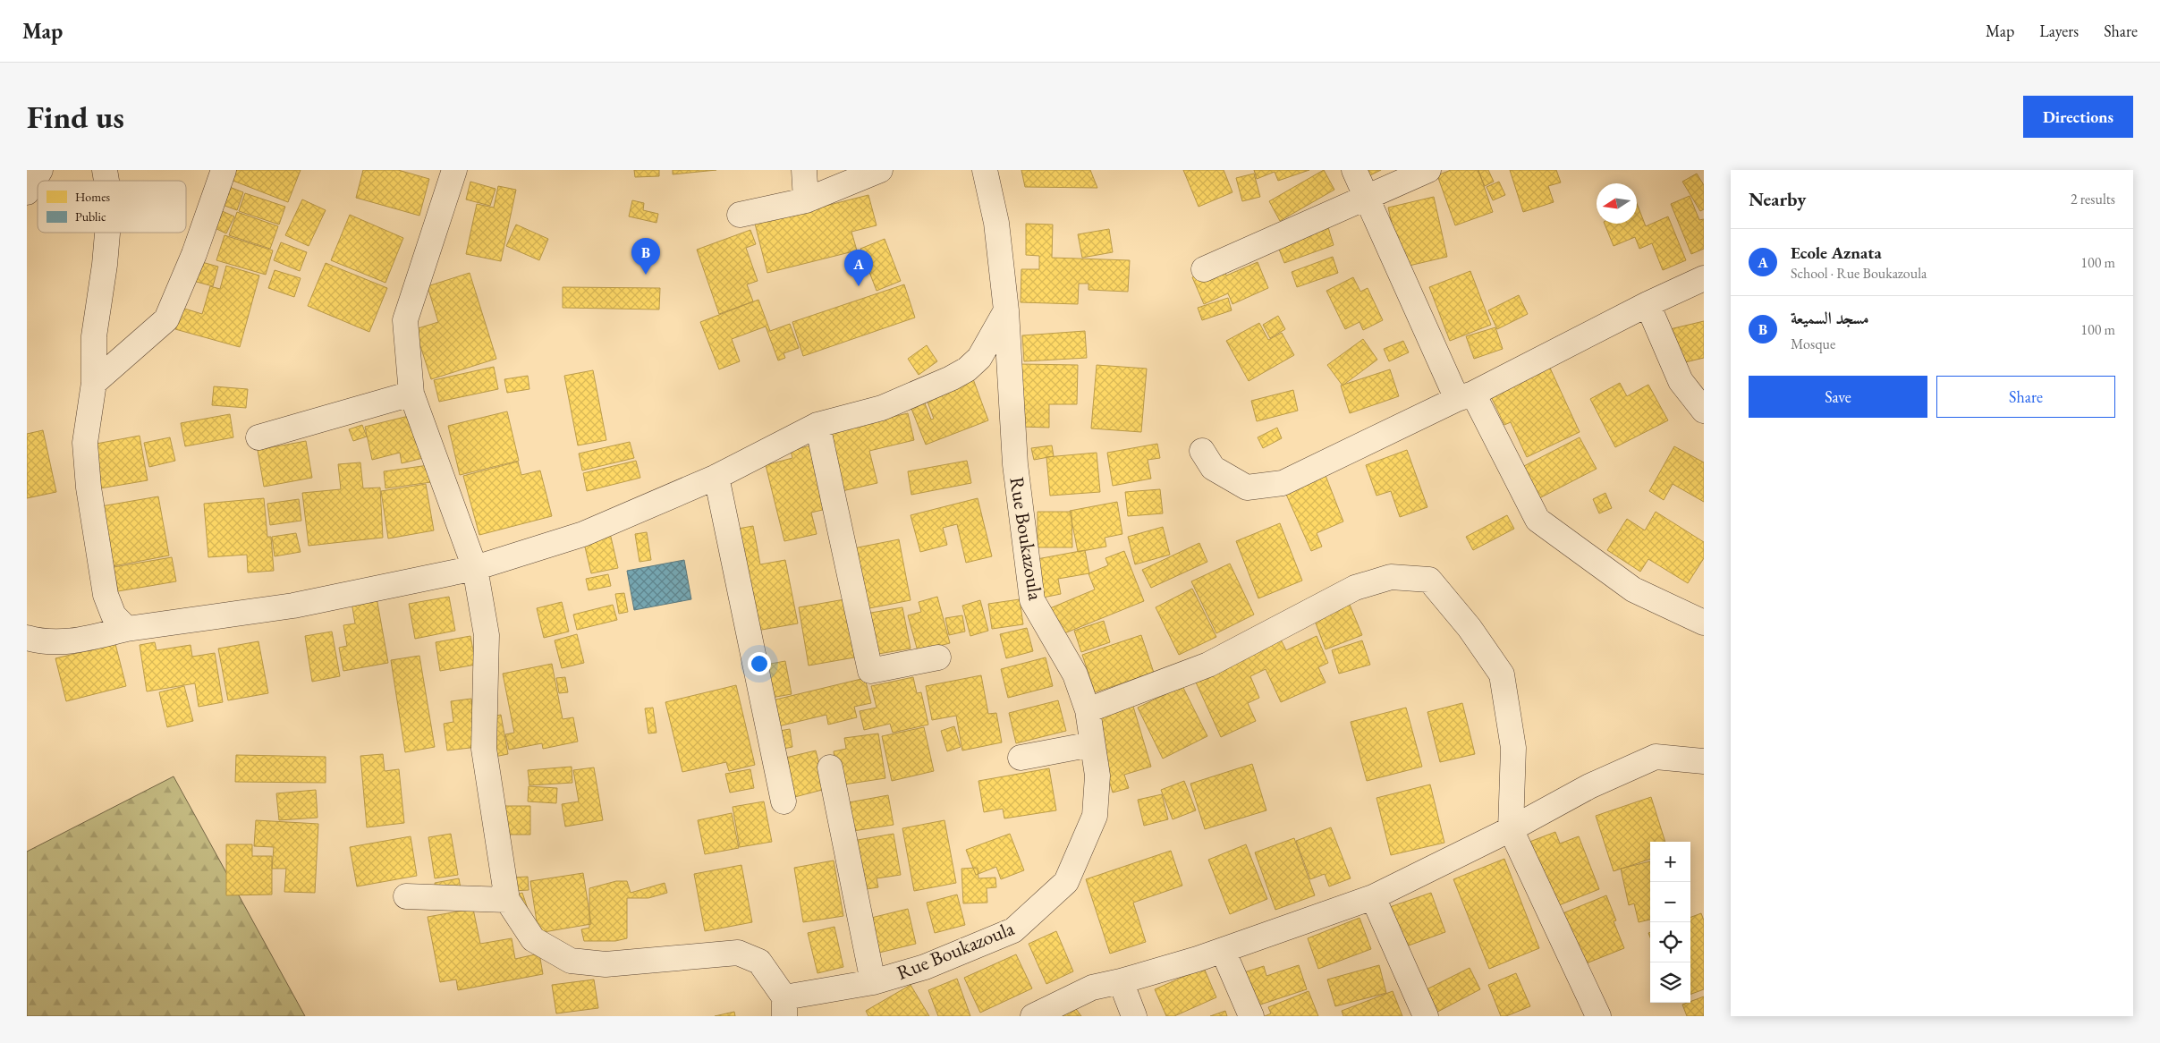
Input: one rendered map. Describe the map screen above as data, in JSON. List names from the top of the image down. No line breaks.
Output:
{"streets":{"street":["Rue Boukazoula"]},"legend":["Homes","Public"],"north":"left","page":{"header":"Map","nav":["Map","Layers","Share"],"buttons":["Directions",["Save","Share"]],"title":"Find us","heading":["Nearby","2 results"],"list":[{"mark":"A","name":"Ecole Aznata","note":"School · Rue Boukazoula","value":"100 m"},{"mark":"B","name":"مسجد السميعة","note":"Mosque","value":"100 m"}],"pins":["B","A"],"map_buttons":["+","−"]}}
